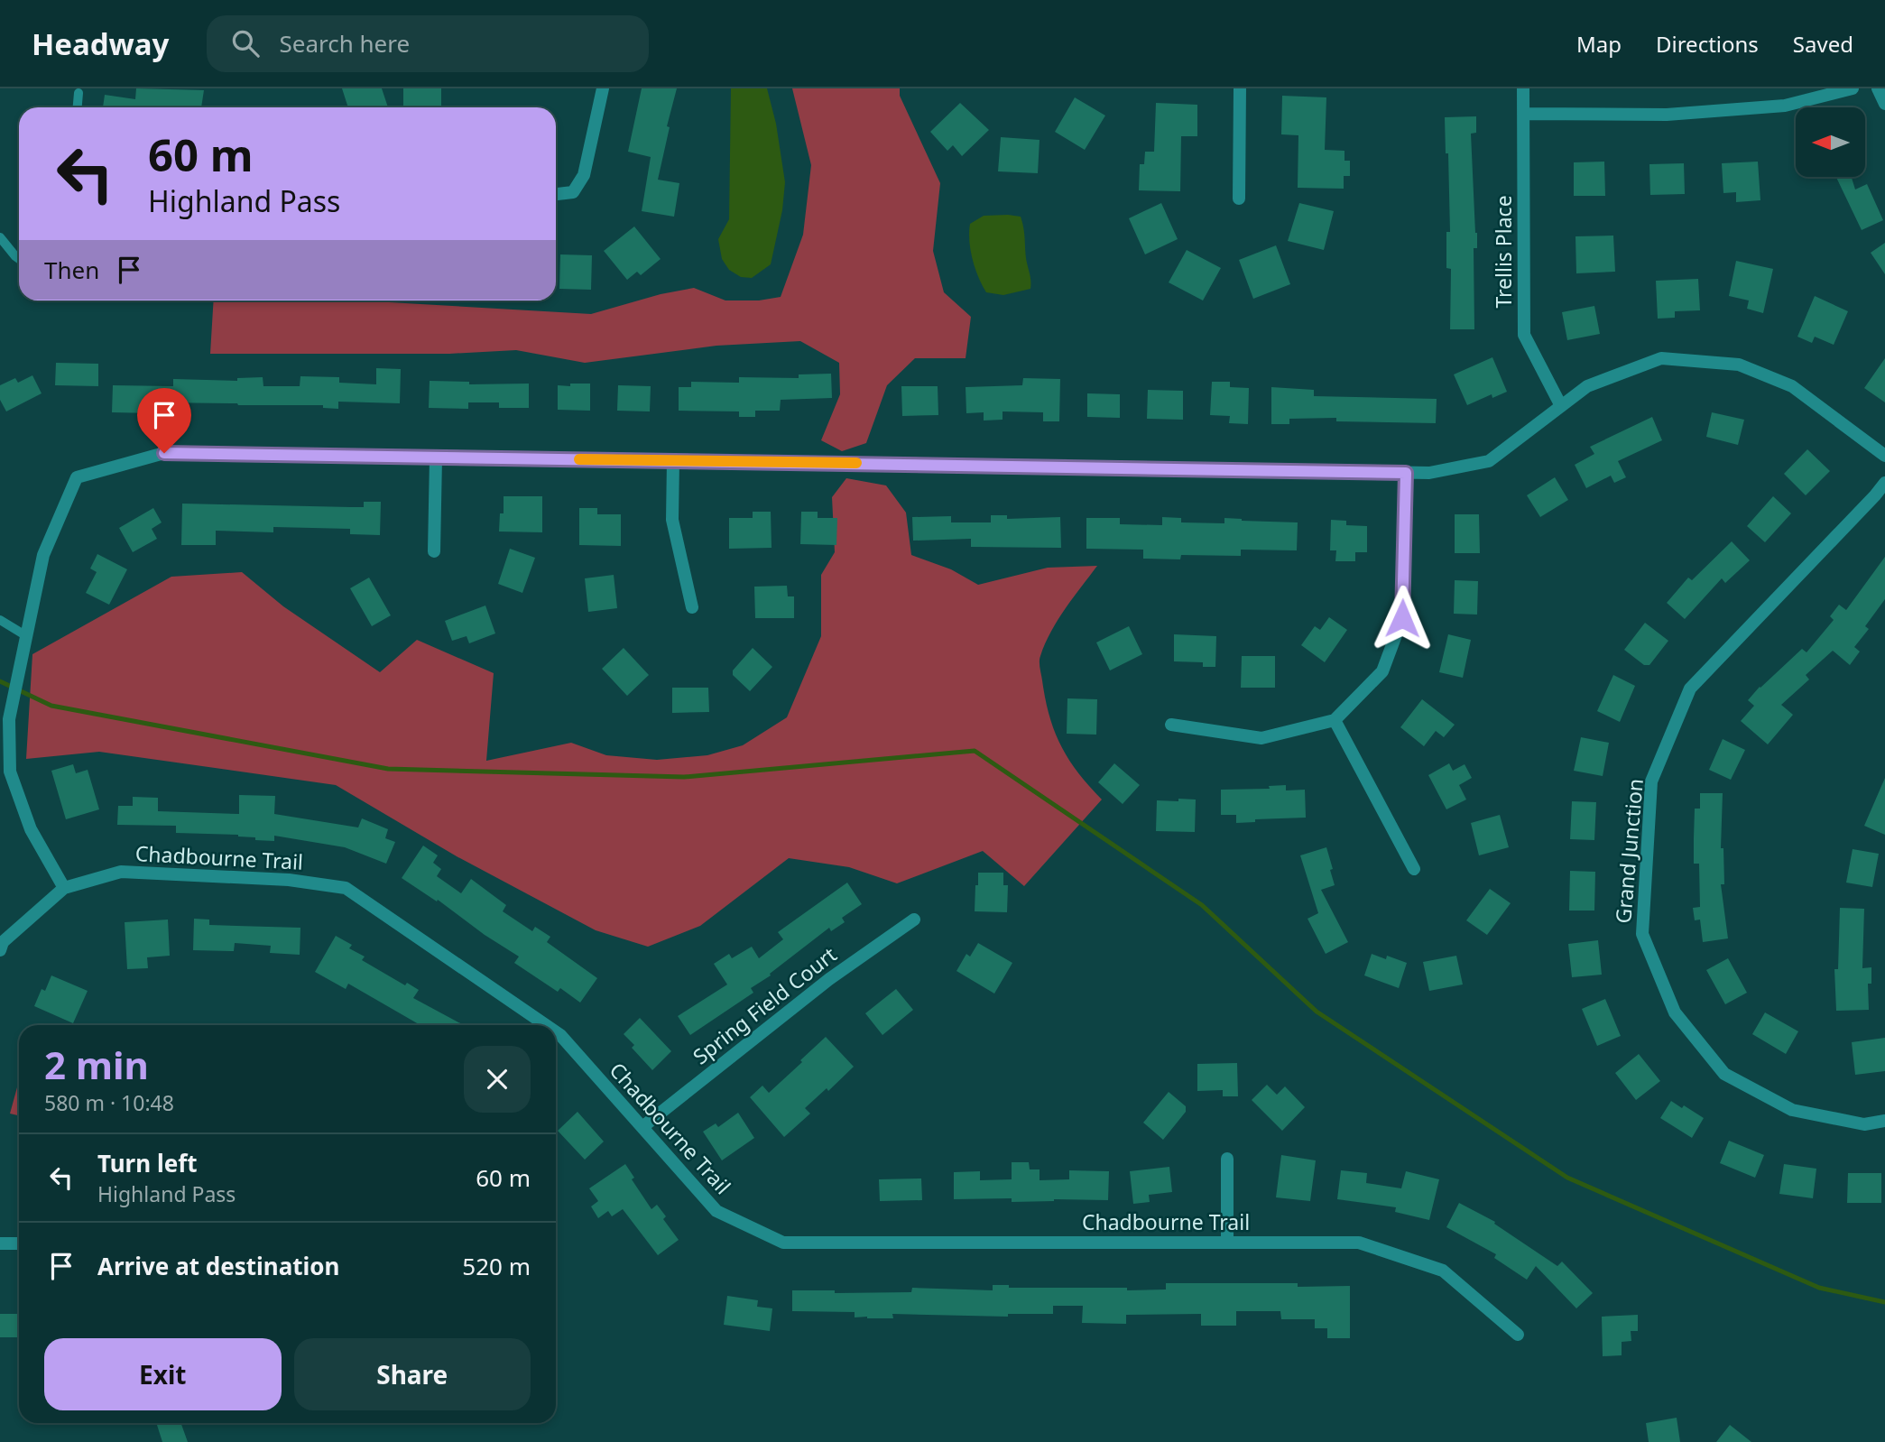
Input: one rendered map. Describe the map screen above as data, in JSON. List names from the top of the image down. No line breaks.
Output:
{"streets":{"street":["Trellis Place","Grand Junction","Chadbourne Trail","Spring Field Court"]},"crossings":[["Chadbourne Trail","Spring Field Court"]],"north":"left","page":{"header":"Headway","search":"Search here","nav":["Map","Directions","Saved"],"turn":["60 m","Highland Pass"],"then":"Then","heading":["2 min","580 m · 10:48"],"list":[{"name":"Turn left","note":"Highland Pass","value":"60 m"},{"name":"Arrive at destination","value":"520 m"}],"buttons":["Exit","Share"]}}
